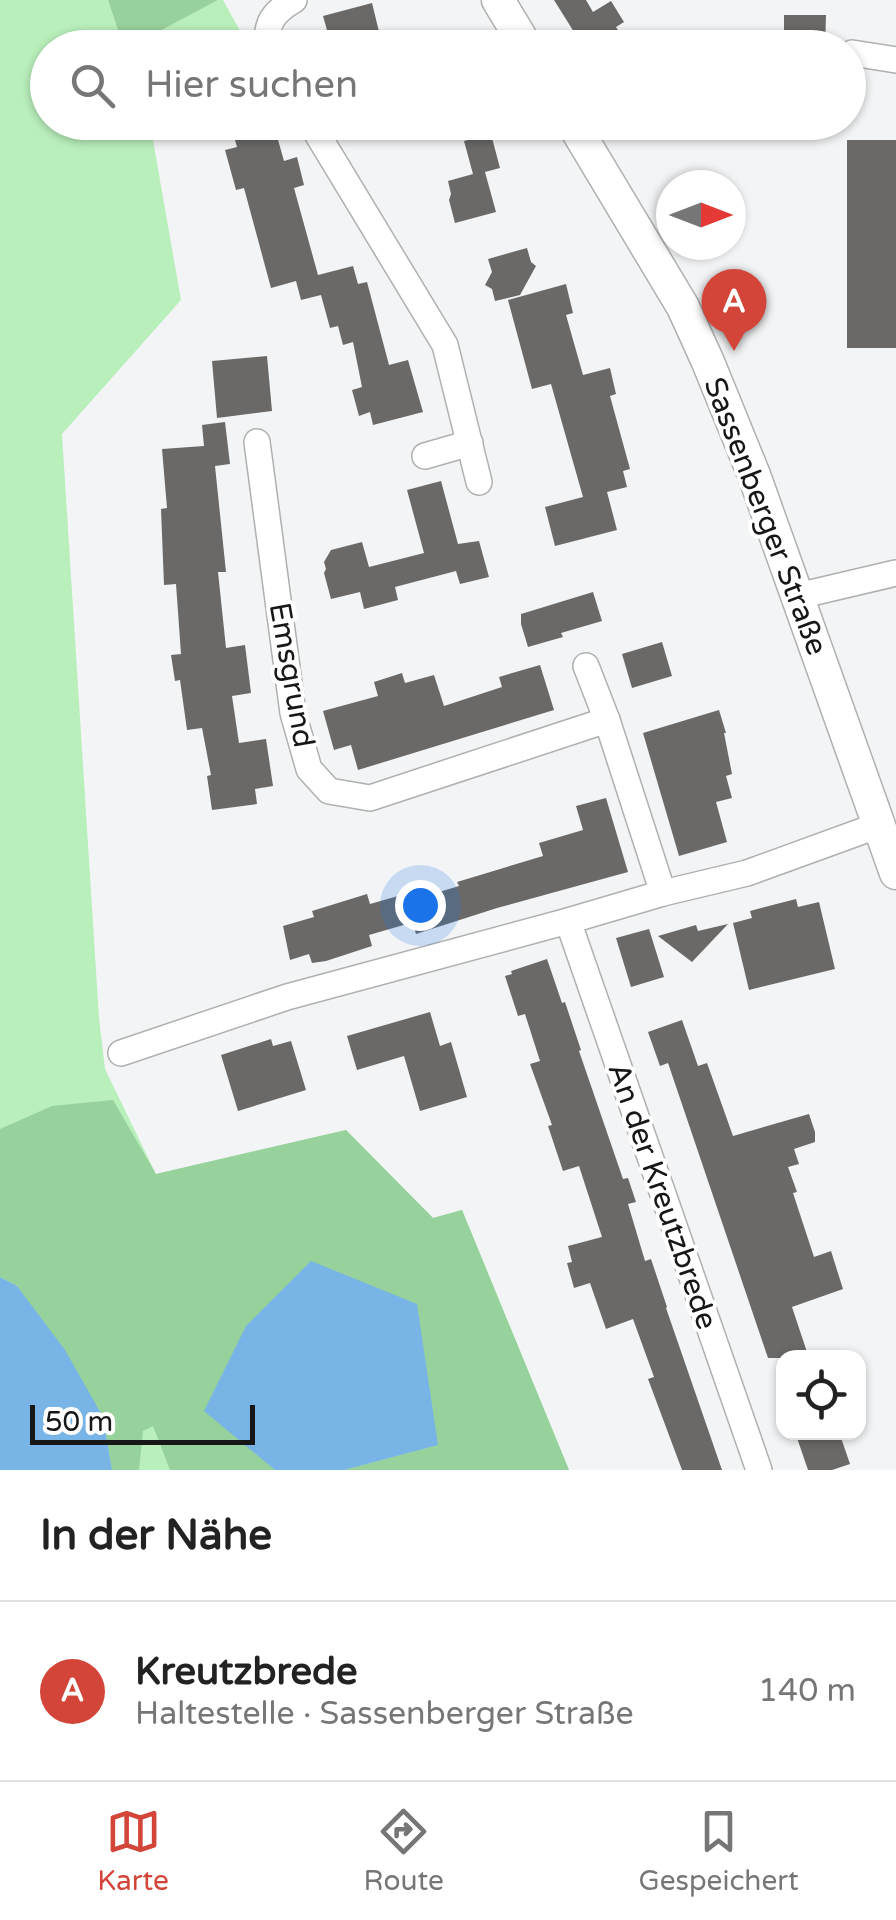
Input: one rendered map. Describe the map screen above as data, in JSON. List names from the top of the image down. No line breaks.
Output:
{"streets":{"street":["Sassenberger Straße","Emsgrund","An der Kreutzbrede"]},"scale_bar":"50 m","north":"right","page":{"search":"Hier suchen","pins":"A","scale":"50 m","heading":"In der Nähe","list":[{"mark":"A","name":"Kreutzbrede","note":"Haltestelle · Sassenberger Straße","value":"140 m"}],"nav":["Karte","Route","Gespeichert"]}}
